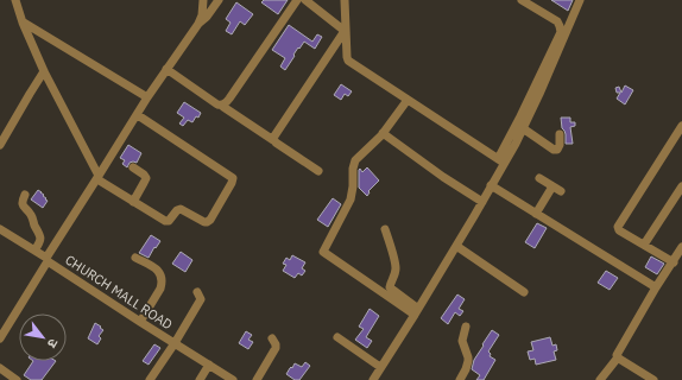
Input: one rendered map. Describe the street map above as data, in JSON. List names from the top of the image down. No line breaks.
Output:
{"streets":{"street":["CHURCH MALL ROAD"]},"north":"bottom right"}
